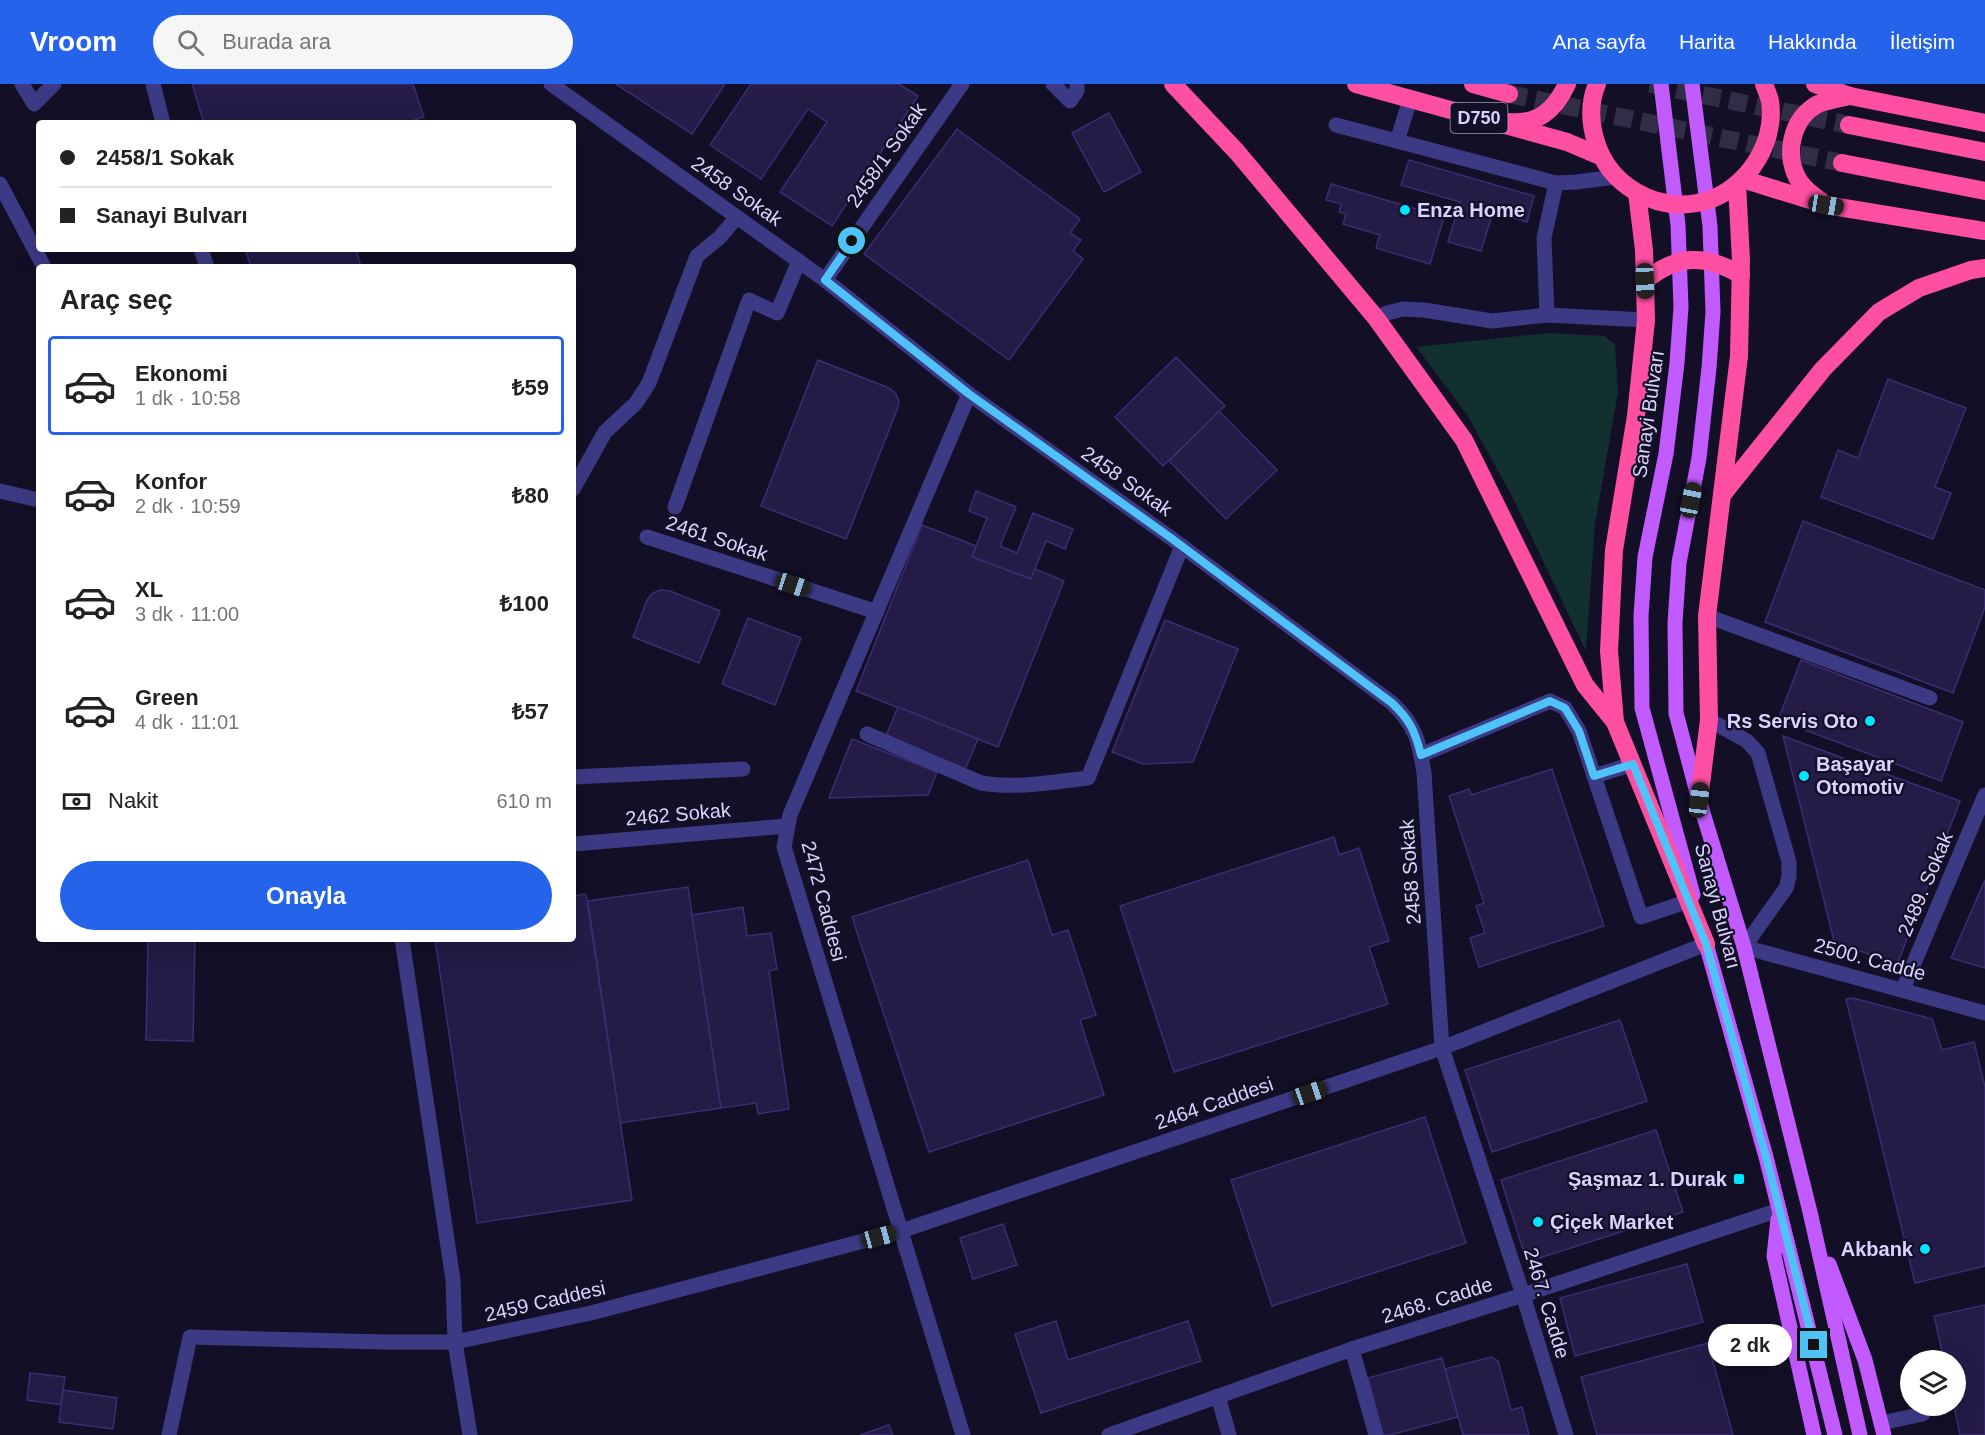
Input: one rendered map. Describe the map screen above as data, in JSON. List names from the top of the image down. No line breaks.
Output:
{"streets":{"highway":["D750"],"main road":["Sanayi Bulvarı"],"street":["2458/1 Sokak","2458 Sokak","2461 Sokak","2462 Sokak","2489. Sokak","2472 Caddesi","2500. Cadde","2464 Caddesi","2468. Cadde","2459 Caddesi","2467. Cadde"]},"crossings":[["2458/1 Sokak","2458 Sokak"],["2458 Sokak","2472 Caddesi"],["2458 Sokak","2464 Caddesi"],["2458 Sokak","2467. Cadde"],["Sanayi Bulvarı","2500. Cadde"],["Sanayi Bulvarı","2464 Caddesi"],["Sanayi Bulvarı","2468. Cadde"],["2461 Sokak","2472 Caddesi"],["2462 Sokak","2472 Caddesi"],["2489. Sokak","2500. Cadde"],["2472 Caddesi","2464 Caddesi"],["2472 Caddesi","2459 Caddesi"],["2464 Caddesi","2459 Caddesi"],["2464 Caddesi","2467. Cadde"],["2468. Cadde","2467. Cadde"]],"places":{"other":["Enza Home","Rs Servis Oto","Başayar Otomotiv","Çiçek Market","Akbank"],"transit":["Şaşmaz 1. Durak"]},"page":{"header":"Vroom","search":"Burada ara","nav":["Ana sayfa","Harita","Hakkında","İletişim"],"banner":["2458/1 Sokak","Sanayi Bulvarı"],"heading":"Araç seç","list":[{"name":"Ekonomi","note":"1 dk · 10:58","value":"₺59"},{"name":"Konfor","note":"2 dk · 10:59","value":"₺80"},{"name":"XL","note":"3 dk · 11:00","value":"₺100"},{"name":"Green","note":"4 dk · 11:01","value":"₺57"}],"pay":["Nakit","610 m"],"buttons":"Onayla","bubble":"2 dk"}}
